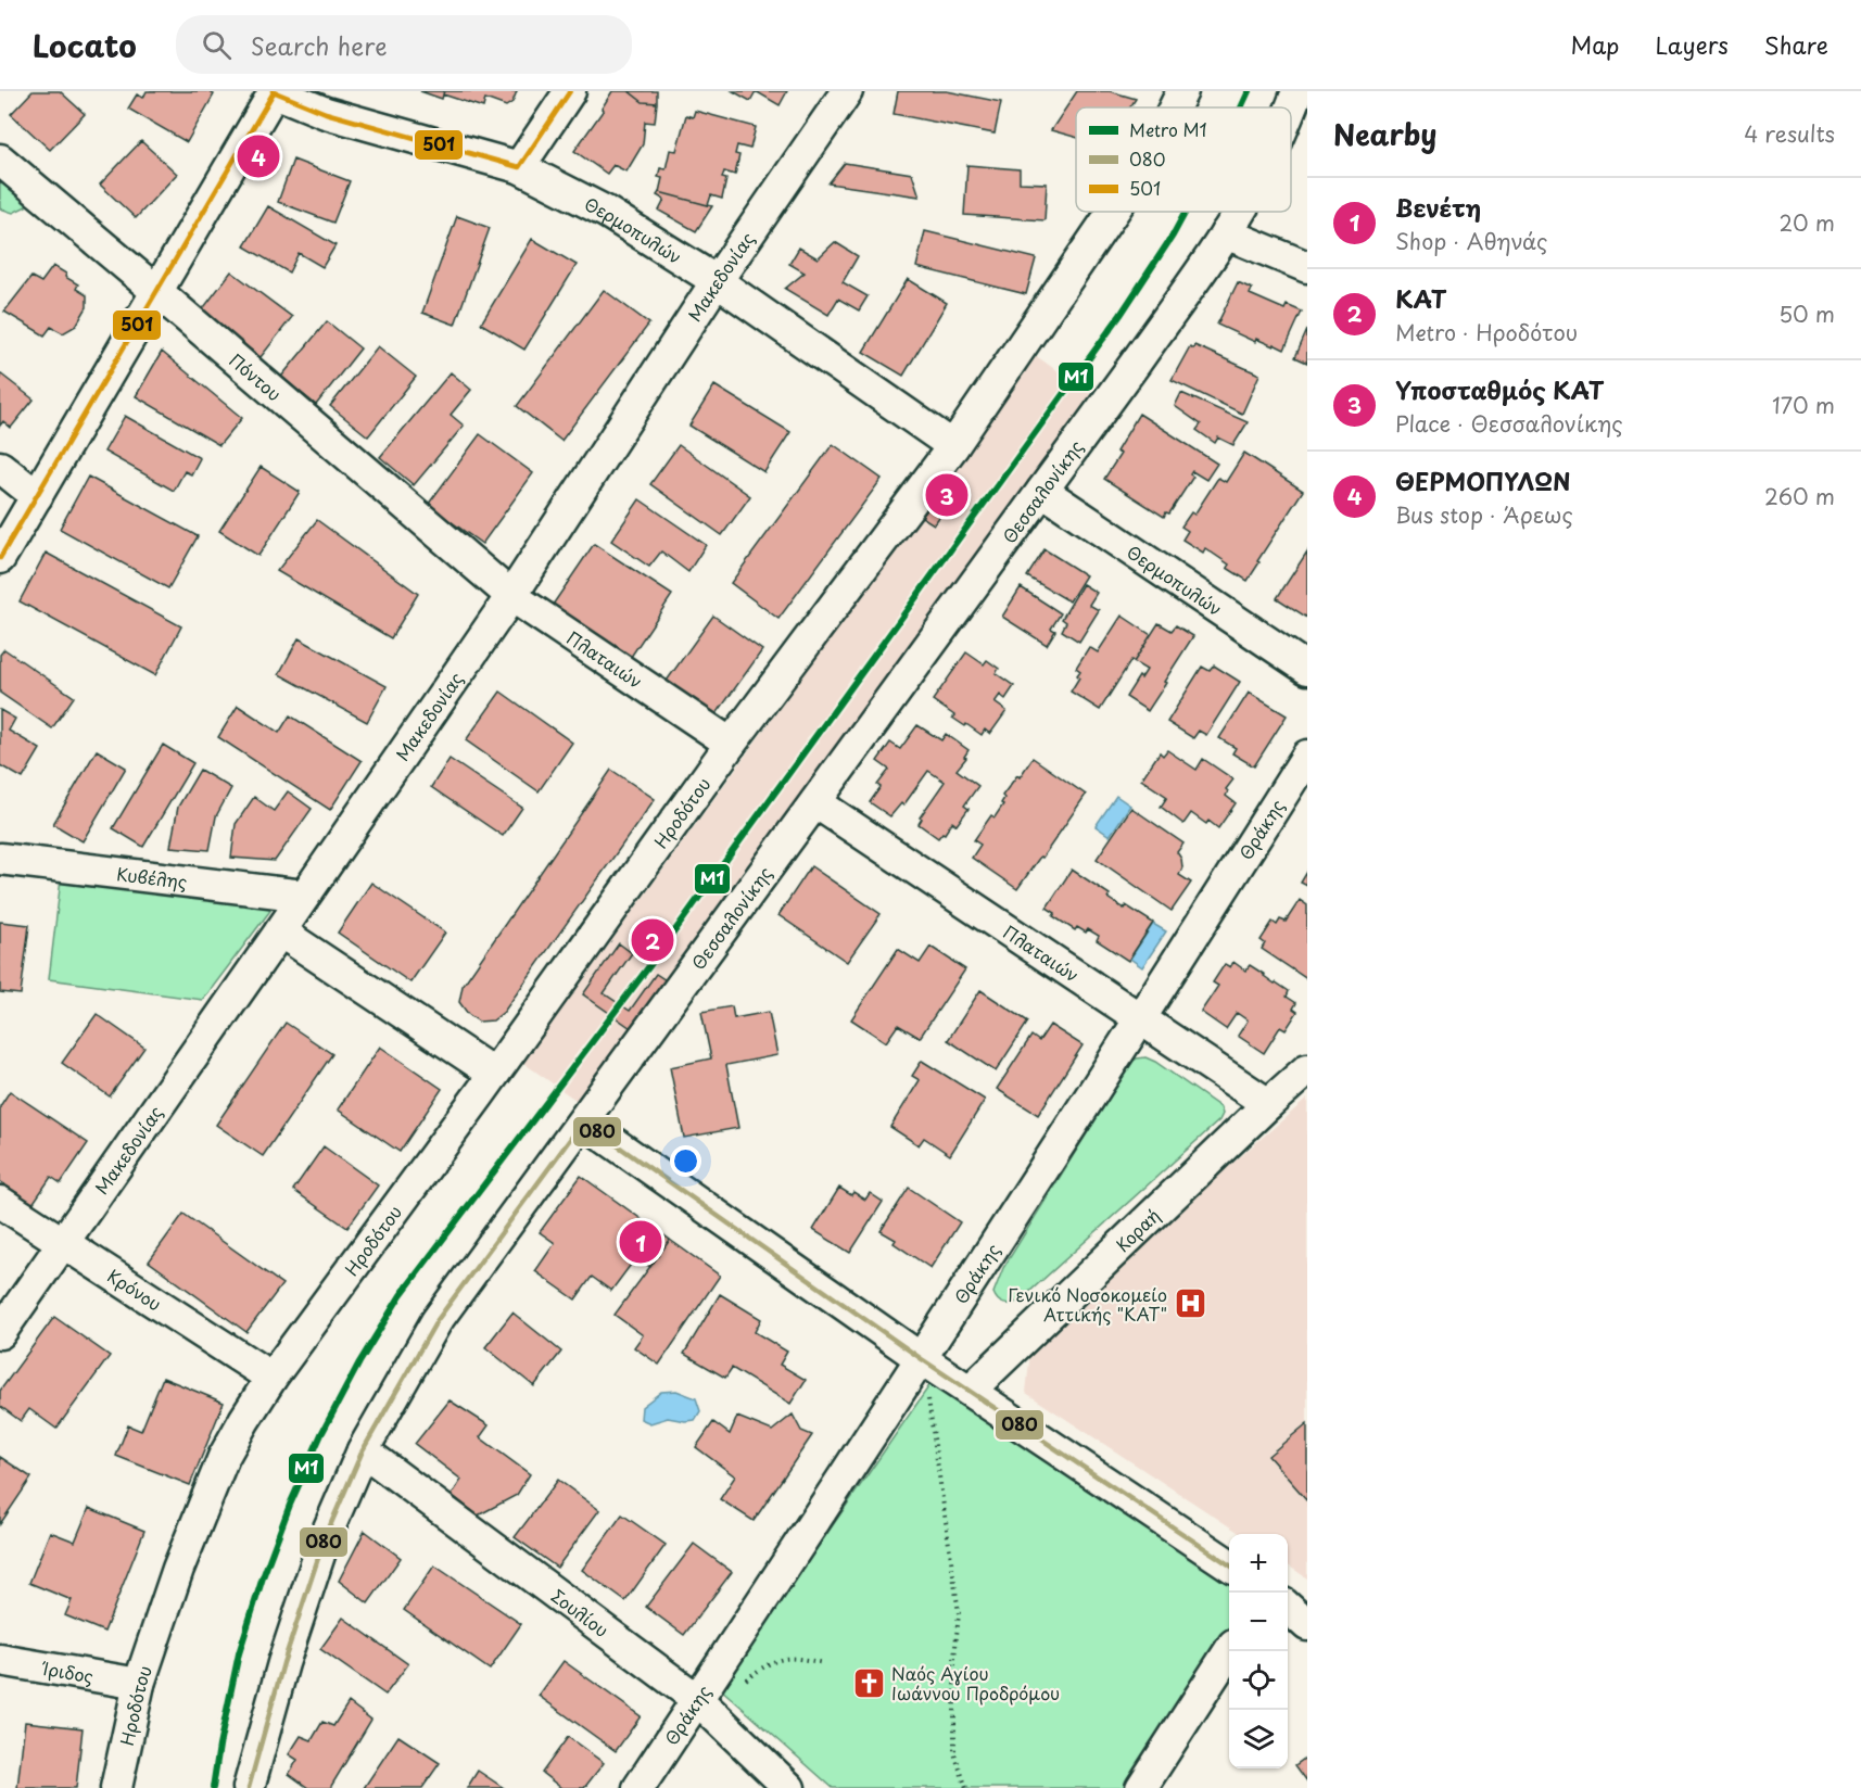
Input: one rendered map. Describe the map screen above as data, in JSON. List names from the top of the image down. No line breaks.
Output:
{"streets":{"street":["Θερμοπυλών","Μακεδονίας","Πόντου","Θεσσαλονίκης","Πλαταιών","Ηροδότου","Θράκης","Κυβέλης","Κοραή","Κρόνου","Σουλίου","Ίριδος"]},"crossings":[["Θερμοπυλών","Μακεδονίας"],["Θερμοπυλών","Θεσσαλονίκης"],["Μακεδονίας","Πόντου"],["Μακεδονίας","Πλαταιών"],["Μακεδονίας","Κυβέλης"],["Μακεδονίας","Κρόνου"],["Πόντου","Πλαταιών"],["Θεσσαλονίκης","Πλαταιών"],["Θεσσαλονίκης","Σουλίου"],["Πλαταιών","Ηροδότου"],["Πλαταιών","Θράκης"],["Πλαταιών","Κοραή"],["Ηροδότου","Κρόνου"],["Ηροδότου","Ίριδος"],["Θράκης","Σουλίου"]],"places":{"hospital":["Γενικό Νοσοκομείο Αττικής \"ΚΑΤ\""],"church":["Ναός Αγίου Ιωάννου Προδρόμου"]},"lines":["metro line Μ1","transit line 501","transit line 080"],"legend":["Metro Μ1","080","501"],"page":{"header":"Locato","search":"Search here","nav":["Map","Layers","Share"],"heading":["Nearby","4 results"],"pins":["4","3","2","1"],"list":[{"mark":"1","name":"Βενέτη","note":"Shop · Αθηνάς","value":"20 m"},{"mark":"2","name":"ΚΑΤ","note":"Metro · Ηροδότου","value":"50 m"},{"mark":"3","name":"Υποσταθμός ΚΑΤ","note":"Place · Θεσσαλονίκης","value":"170 m"},{"mark":"4","name":"ΘΕΡΜΟΠΥΛΩΝ","note":"Bus stop · Άρεως","value":"260 m"}],"map_buttons":["+","−"]}}
